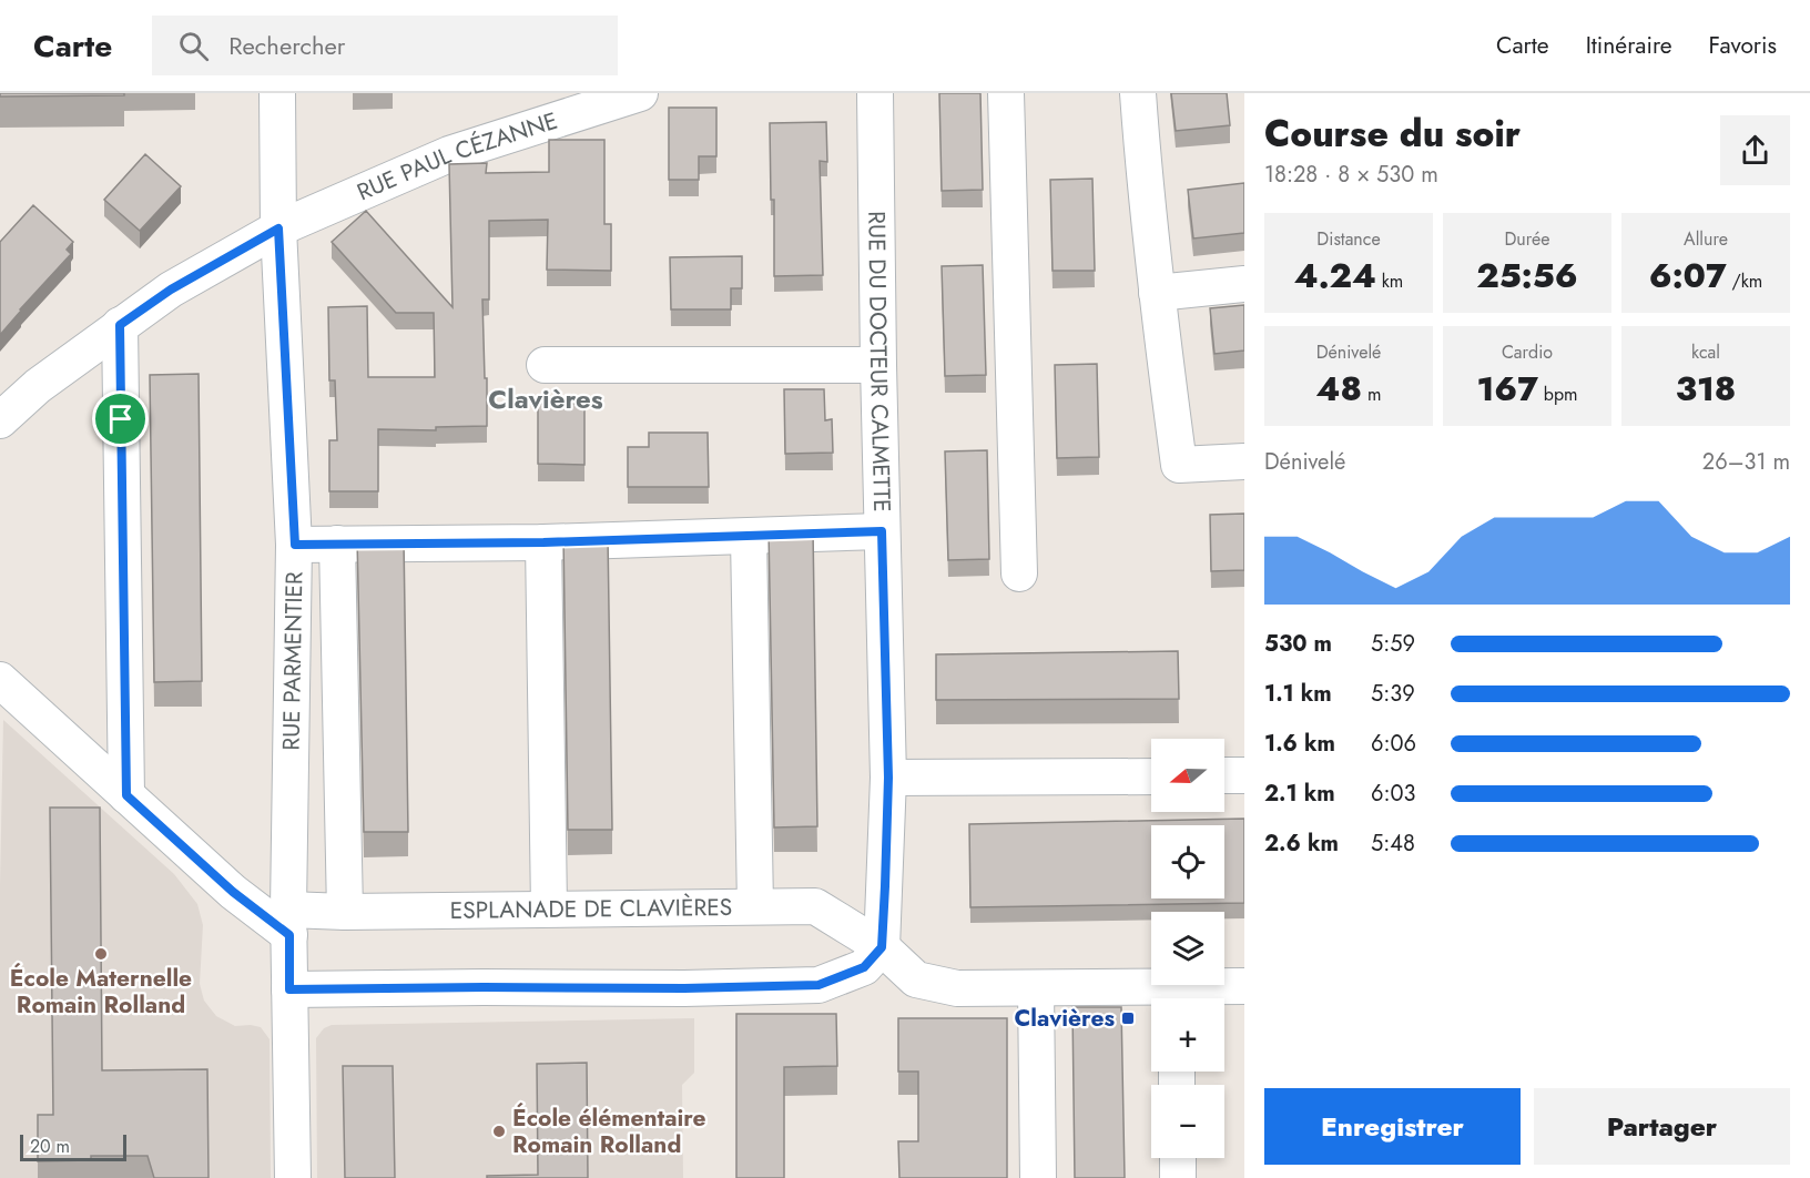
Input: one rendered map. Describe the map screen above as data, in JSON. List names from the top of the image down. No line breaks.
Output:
{"streets":{"street":["RUE PAUL CÉZANNE","RUE DU DOCTEUR CALMETTE","RUE PARMENTIER","ESPLANADE DE CLAVIÈRES"]},"crossings":[["RUE PAUL CÉZANNE","RUE PARMENTIER"],["RUE DU DOCTEUR CALMETTE","ESPLANADE DE CLAVIÈRES"],["RUE PARMENTIER","ESPLANADE DE CLAVIÈRES"]],"districts":["Clavières"],"places":{"other":["École Maternelle Romain Rolland","École élémentaire Romain Rolland"],"transit":["Clavières"]},"scale_bar":"20 m","north":"left","page":{"header":"Carte","search":"Rechercher","nav":["Carte","Itinéraire","Favoris"],"heading":["Course du soir","18:28 · 8 × 530 m"],"stats":[["Distance","4.24 km"],["Durée","25:56"],["Allure","6:07 /km"],["Dénivelé","48 m"],["Cardio","167 bpm"],["kcal","318"]],"chart":["Dénivelé","26–31 m"],"list":[{"name":"530 m","note":"5:59"},{"name":"1.1 km","note":"5:39"},{"name":"1.6 km","note":"6:06"},{"name":"2.1 km","note":"6:03"},{"name":"2.6 km","note":"5:48"}],"map_buttons":["+","−"],"buttons":["Enregistrer","Partager"],"scale":"20 m"}}
